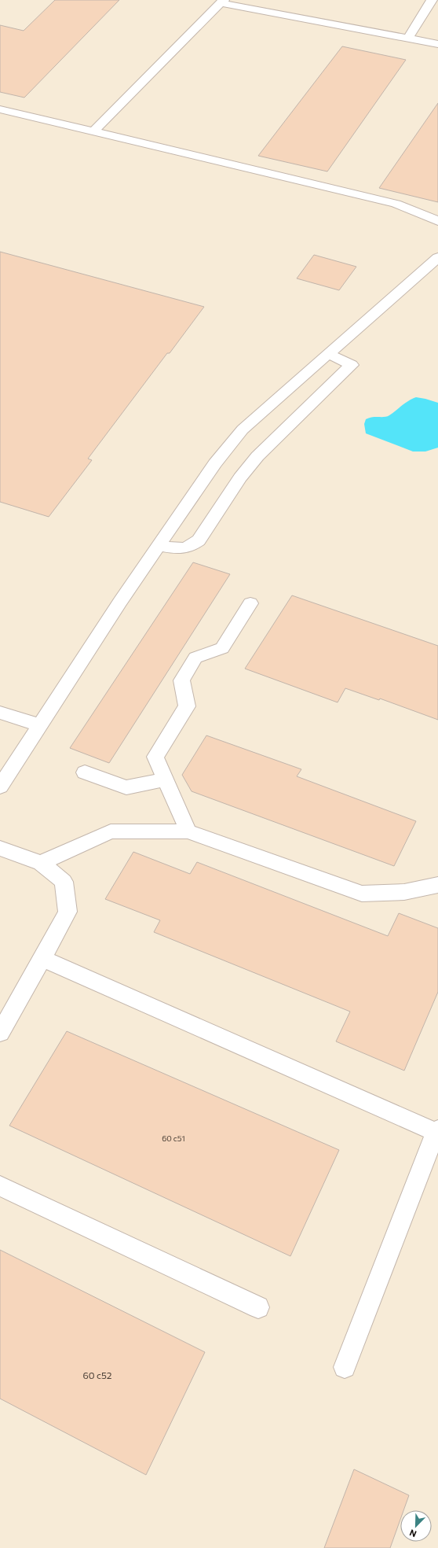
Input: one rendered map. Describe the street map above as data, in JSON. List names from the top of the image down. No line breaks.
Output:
{"house_numbers":["60 с51","60 с52"],"north":"bottom left"}
